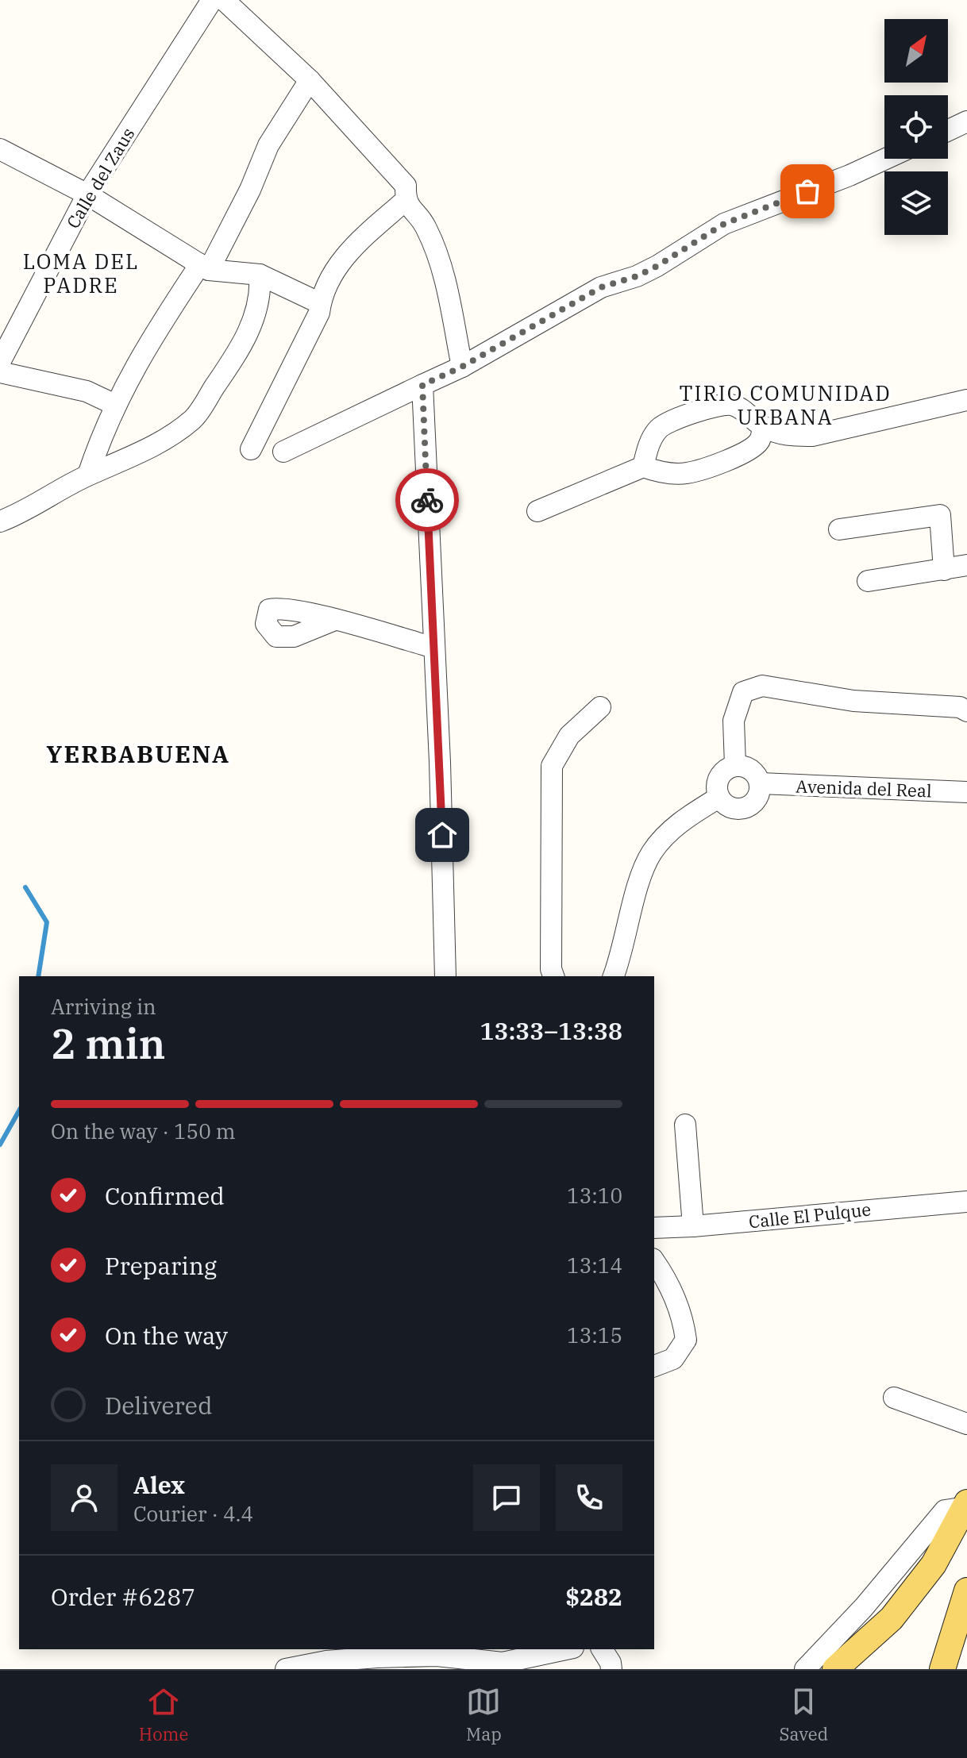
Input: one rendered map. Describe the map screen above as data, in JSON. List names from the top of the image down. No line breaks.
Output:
{"streets":{"street":["Calle del Zaus","Avenida del Real","Calle El Pulque"]},"districts":["LOMA DEL PADRE","TIRIO COMUNIDAD URBANA","YERBABUENA"],"north":"top right","page":{"heading":["2 min","Arriving in","13:33–13:38"],"panel":["Alex","Courier · 4.4","Order #6287","$282"],"bar":"On the way · 150 m","list":[["Confirmed","13:10"],["Preparing","13:14"],["On the way","13:15"],"Delivered"],"tabs":["Home","Map","Saved"]}}
